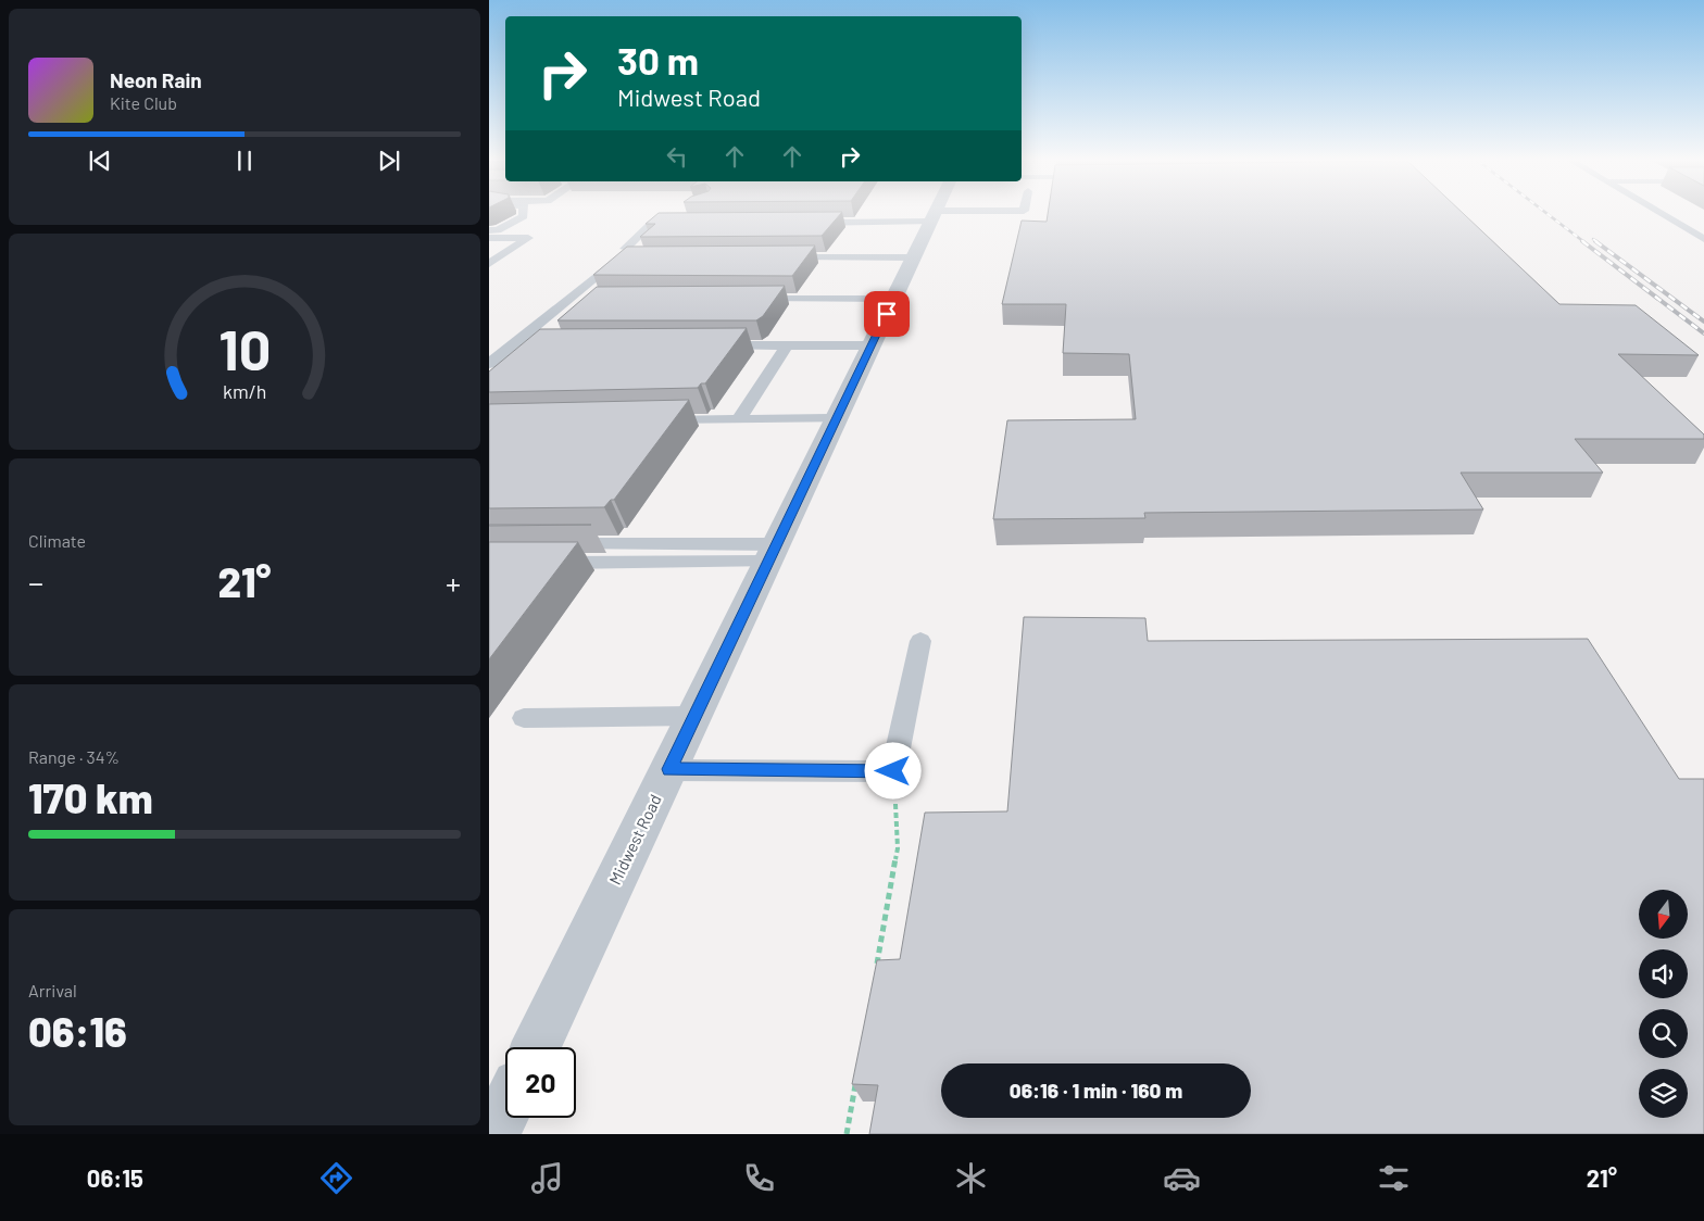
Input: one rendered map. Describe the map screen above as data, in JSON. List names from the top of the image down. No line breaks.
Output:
{"streets":{"street":["Midwest Road"]},"north":"bottom","page":{"turn":["30 m","Midwest Road"],"song":["Neon Rain","Kite Club"],"tile":["Climate",["Range · 34%","170 km"],["Arrival","06:16"]],"heat":["−","21°","+"],"limit":"20","trip":"06:16 · 1 min · 160 m","tabs":["06:15","21°"],"gauge":["10","km/h"]}}
